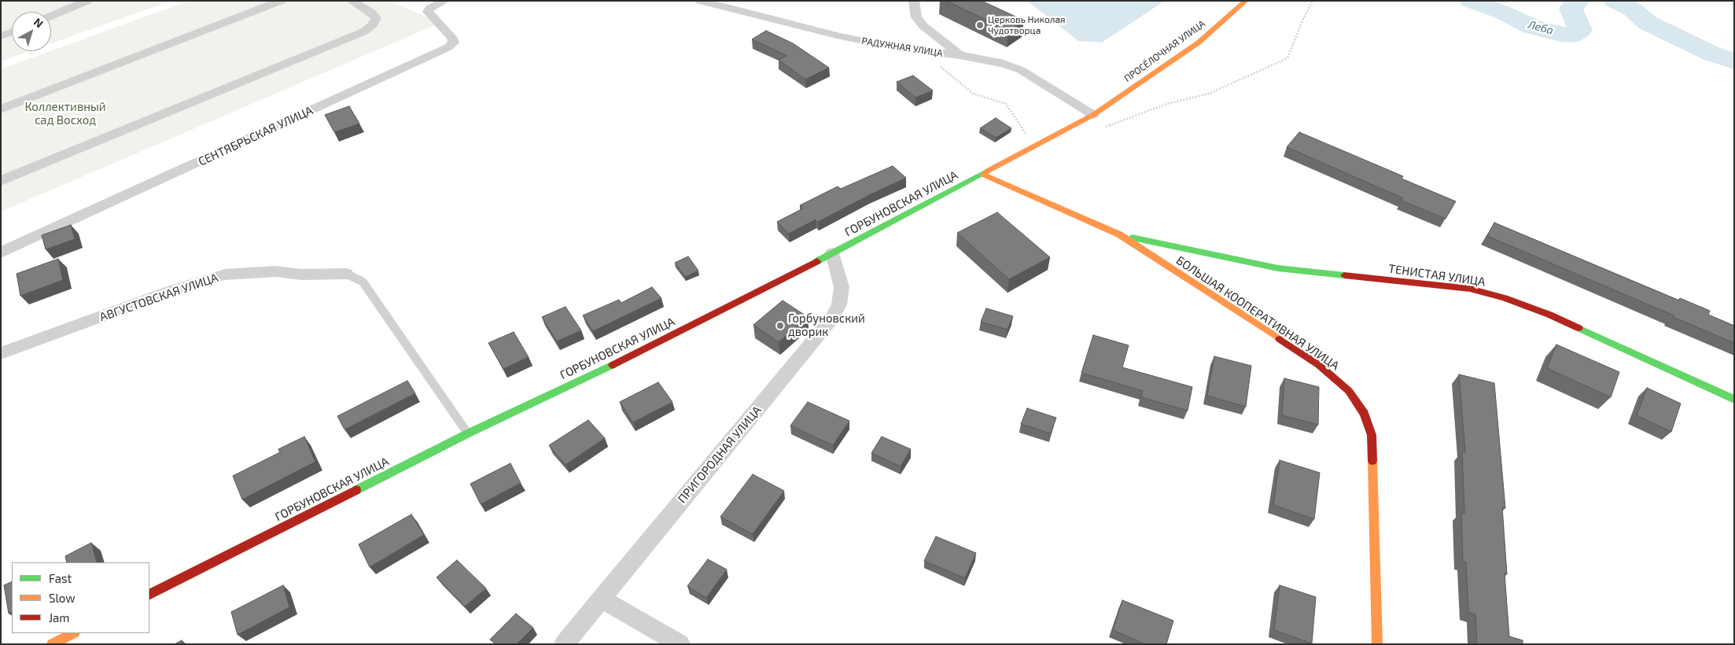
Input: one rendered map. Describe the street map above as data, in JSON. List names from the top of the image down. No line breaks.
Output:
{"streets":{"main road":["ПРОСЁЛОЧНАЯ УЛИЦА","ГОРБУНОВСКАЯ УЛИЦА","ТЕНИСТАЯ УЛИЦА","БОЛЬШАЯ КООПЕРАТИВНАЯ УЛИЦА"],"street":["РАДУЖНАЯ УЛИЦА","СЕНТЯБРЬСКАЯ УЛИЦА","АВГУСТОВСКАЯ УЛИЦА","ПРИГОРОДНАЯ УЛИЦА"]},"crossings":[["РАДУЖНАЯ УЛИЦА","ПРОСЁЛОЧНАЯ УЛИЦА"],["РАДУЖНАЯ УЛИЦА","ГОРБУНОВСКАЯ УЛИЦА"],["ПРОСЁЛОЧНАЯ УЛИЦА","ГОРБУНОВСКАЯ УЛИЦА"],["ГОРБУНОВСКАЯ УЛИЦА","БОЛЬШАЯ КООПЕРАТИВНАЯ УЛИЦА"],["ГОРБУНОВСКАЯ УЛИЦА","ПРИГОРОДНАЯ УЛИЦА"],["ТЕНИСТАЯ УЛИЦА","БОЛЬШАЯ КООПЕРАТИВНАЯ УЛИЦА"]],"water":["Леба"],"parks":["Коллективный сад Восход"],"places":["Церковь Николая Чудотворца","Горбуновский дворик"],"legend":["Fast","Slow","Jam"],"north":"top right"}
